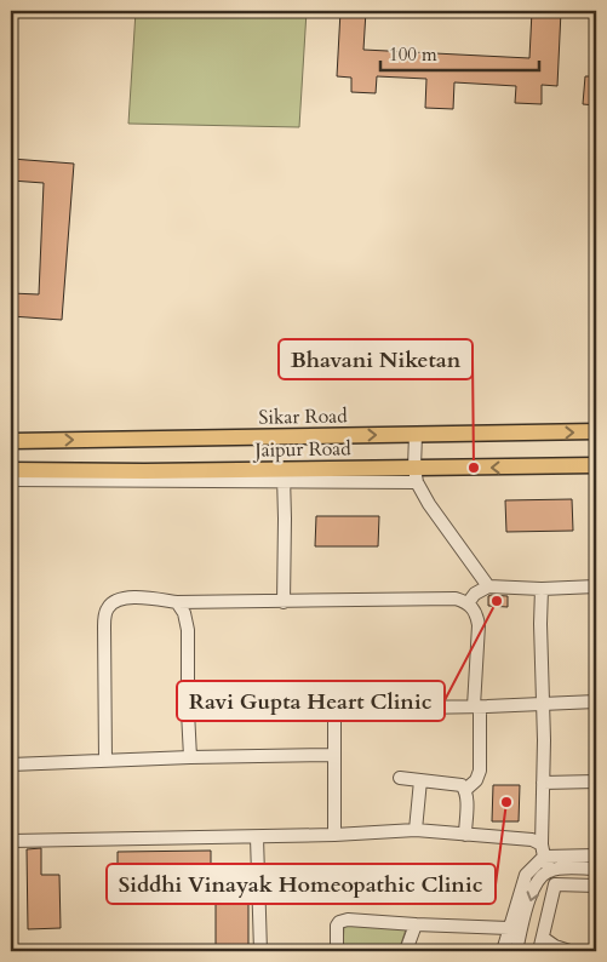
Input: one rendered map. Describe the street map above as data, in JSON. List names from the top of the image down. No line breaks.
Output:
{"streets":{"main road":["Sikar Road","Jaipur Road"]},"one_way":["Sikar Road"],"places":["Bhavani Niketan","Ravi Gupta Heart Clinic","Siddhi Vinayak Homeopathic Clinic"],"scale_bar":"100 m"}
